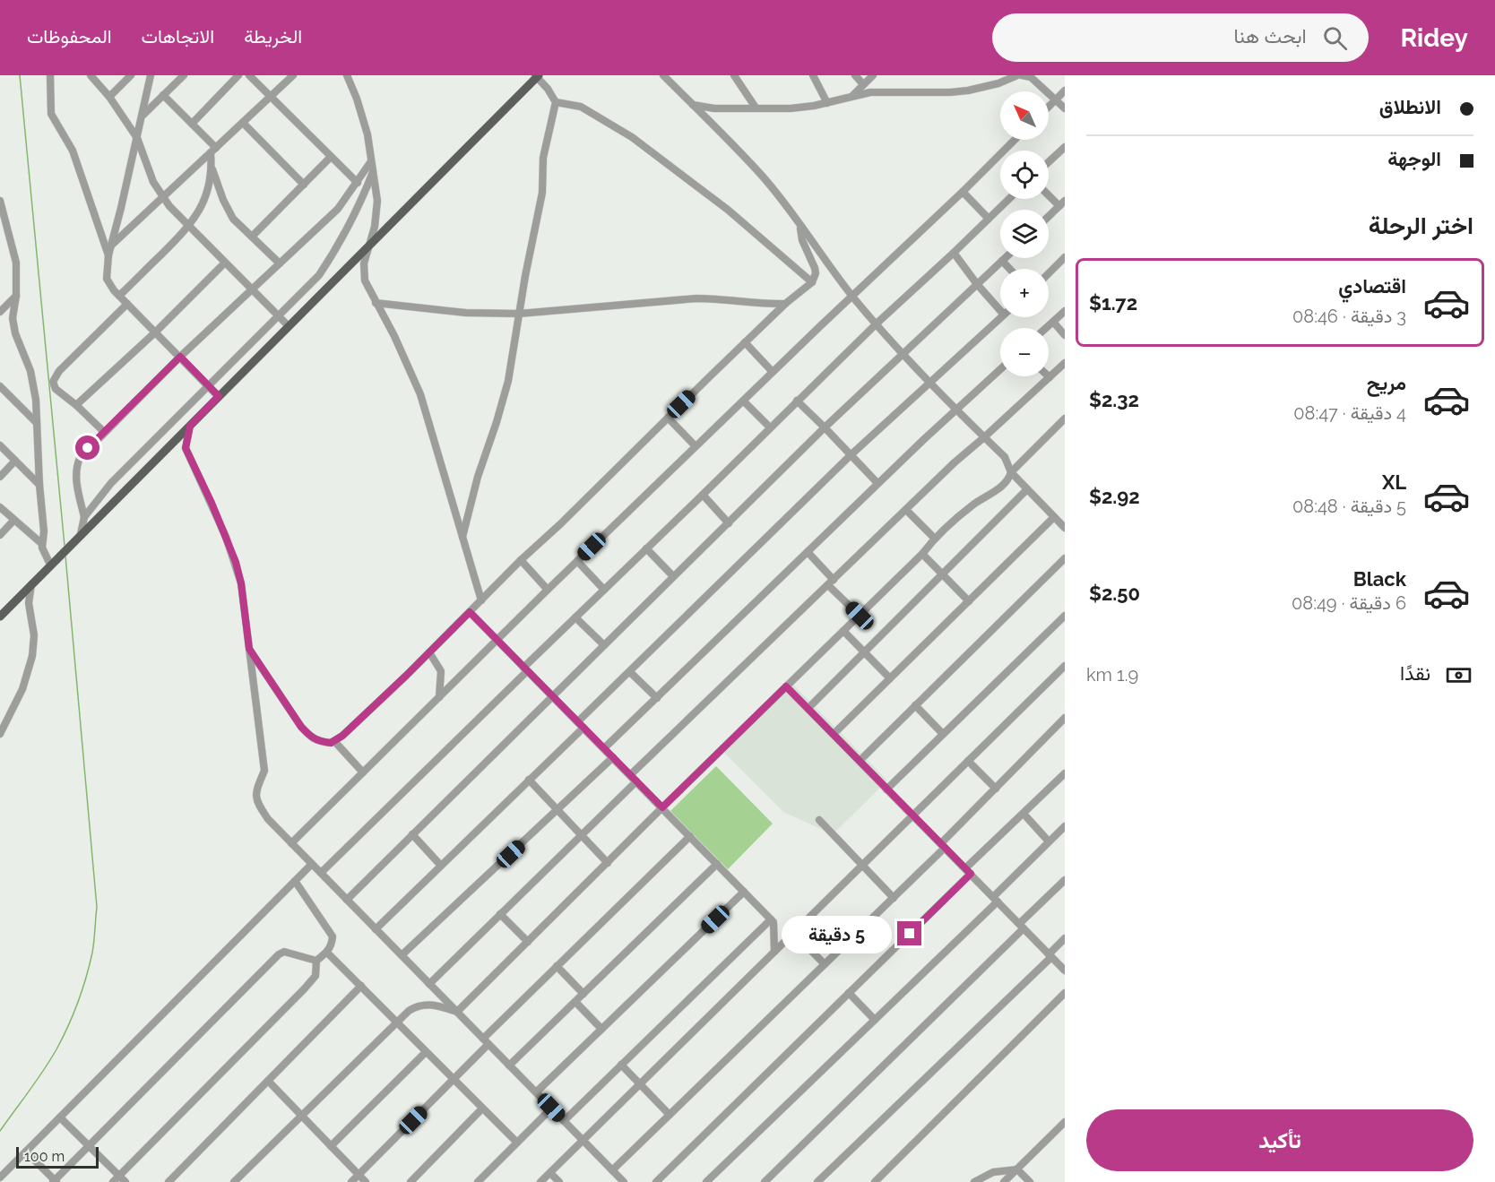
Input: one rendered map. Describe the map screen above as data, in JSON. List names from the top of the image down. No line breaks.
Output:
{"scale_bar":"100 m","north":"top left","page":{"header":"Ridey","search":"ابحث هنا","nav":["الخريطة","الاتجاهات","المحفوظات"],"banner":["الانطلاق","الوجهة"],"map_buttons":["+","−"],"heading":"اختر الرحلة","list":[{"name":"اقتصادي","note":"3 دقيقة · 08:46","value":"$1.72"},{"name":"مريح","note":"4 دقيقة · 08:47","value":"$2.32"},{"name":"XL","note":"5 دقيقة · 08:48","value":"$2.92"},{"name":"Black","note":"6 دقيقة · 08:49","value":"$2.50"}],"pay":["نقدًا","1.9 km"],"bubble":"5 دقيقة","buttons":"تأكيد","scale":"100 m"}}
